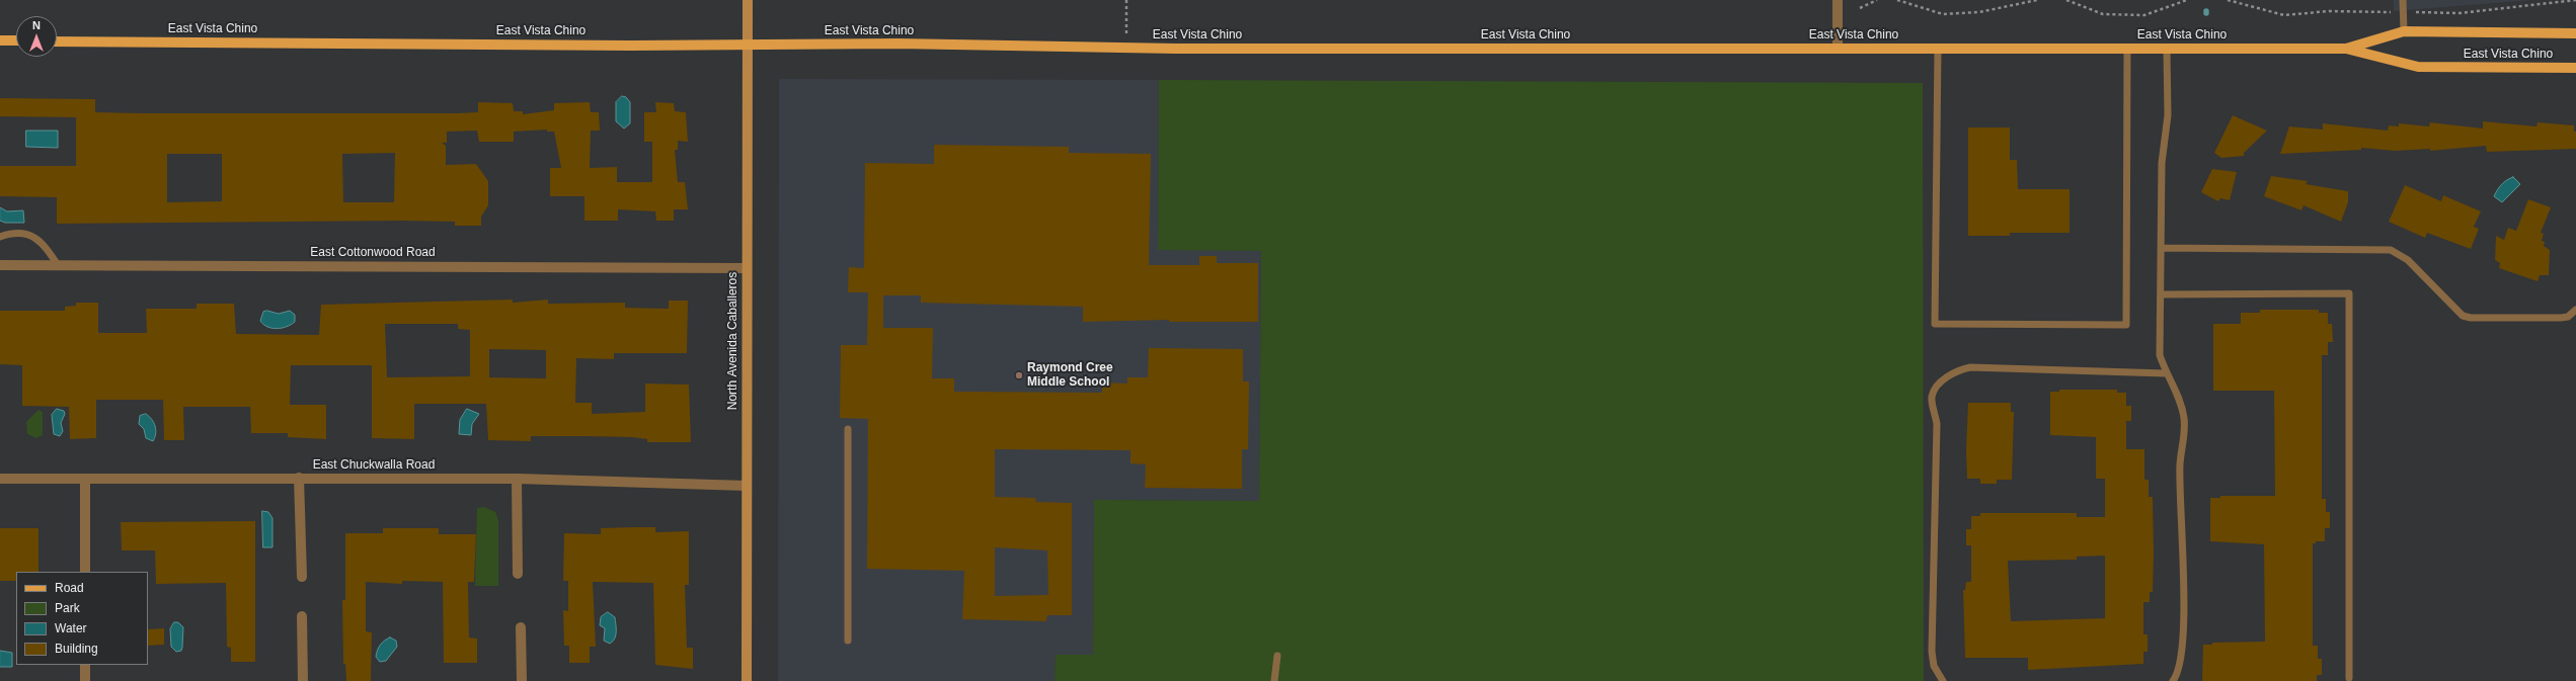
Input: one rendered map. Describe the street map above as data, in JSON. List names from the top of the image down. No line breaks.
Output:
{"streets":{"main road":["East Vista Chino"],"street":["East Cottonwood Road","North Avenida Caballeros","East Chuckwalla Road"]},"crossings":[["East Vista Chino","North Avenida Caballeros"],["East Cottonwood Road","North Avenida Caballeros"],["North Avenida Caballeros","East Chuckwalla Road"]],"places":["Raymond Cree Middle School"],"legend":["Road","Park","Water","Building"],"north":"top"}
